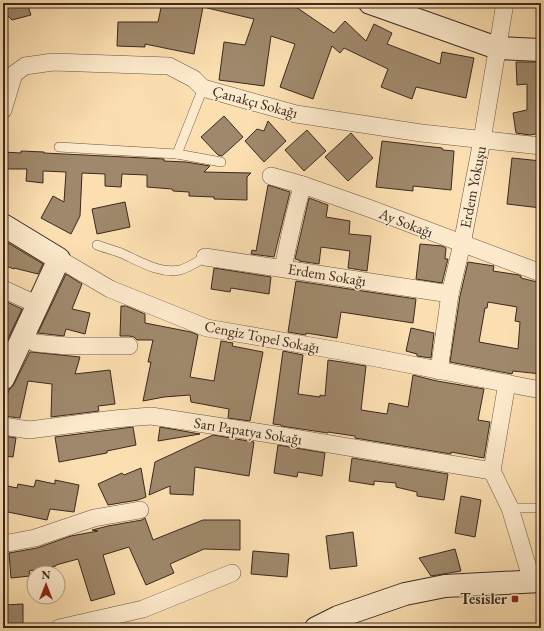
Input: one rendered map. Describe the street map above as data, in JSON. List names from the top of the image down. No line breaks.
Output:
{"streets":{"street":["Çanakçı Sokağı","Erdem Yokuşu","Ay Sokağı","Erdem Sokağı","Cengiz Topel Sokağı","Sarı Papatya Sokağı"]},"crossings":[["Çanakçı Sokağı","Erdem Yokuşu"],["Erdem Yokuşu","Ay Sokağı"],["Erdem Yokuşu","Erdem Sokağı"],["Erdem Yokuşu","Cengiz Topel Sokağı"]],"places":{"transit":["Tesisler"]},"north":"top"}
